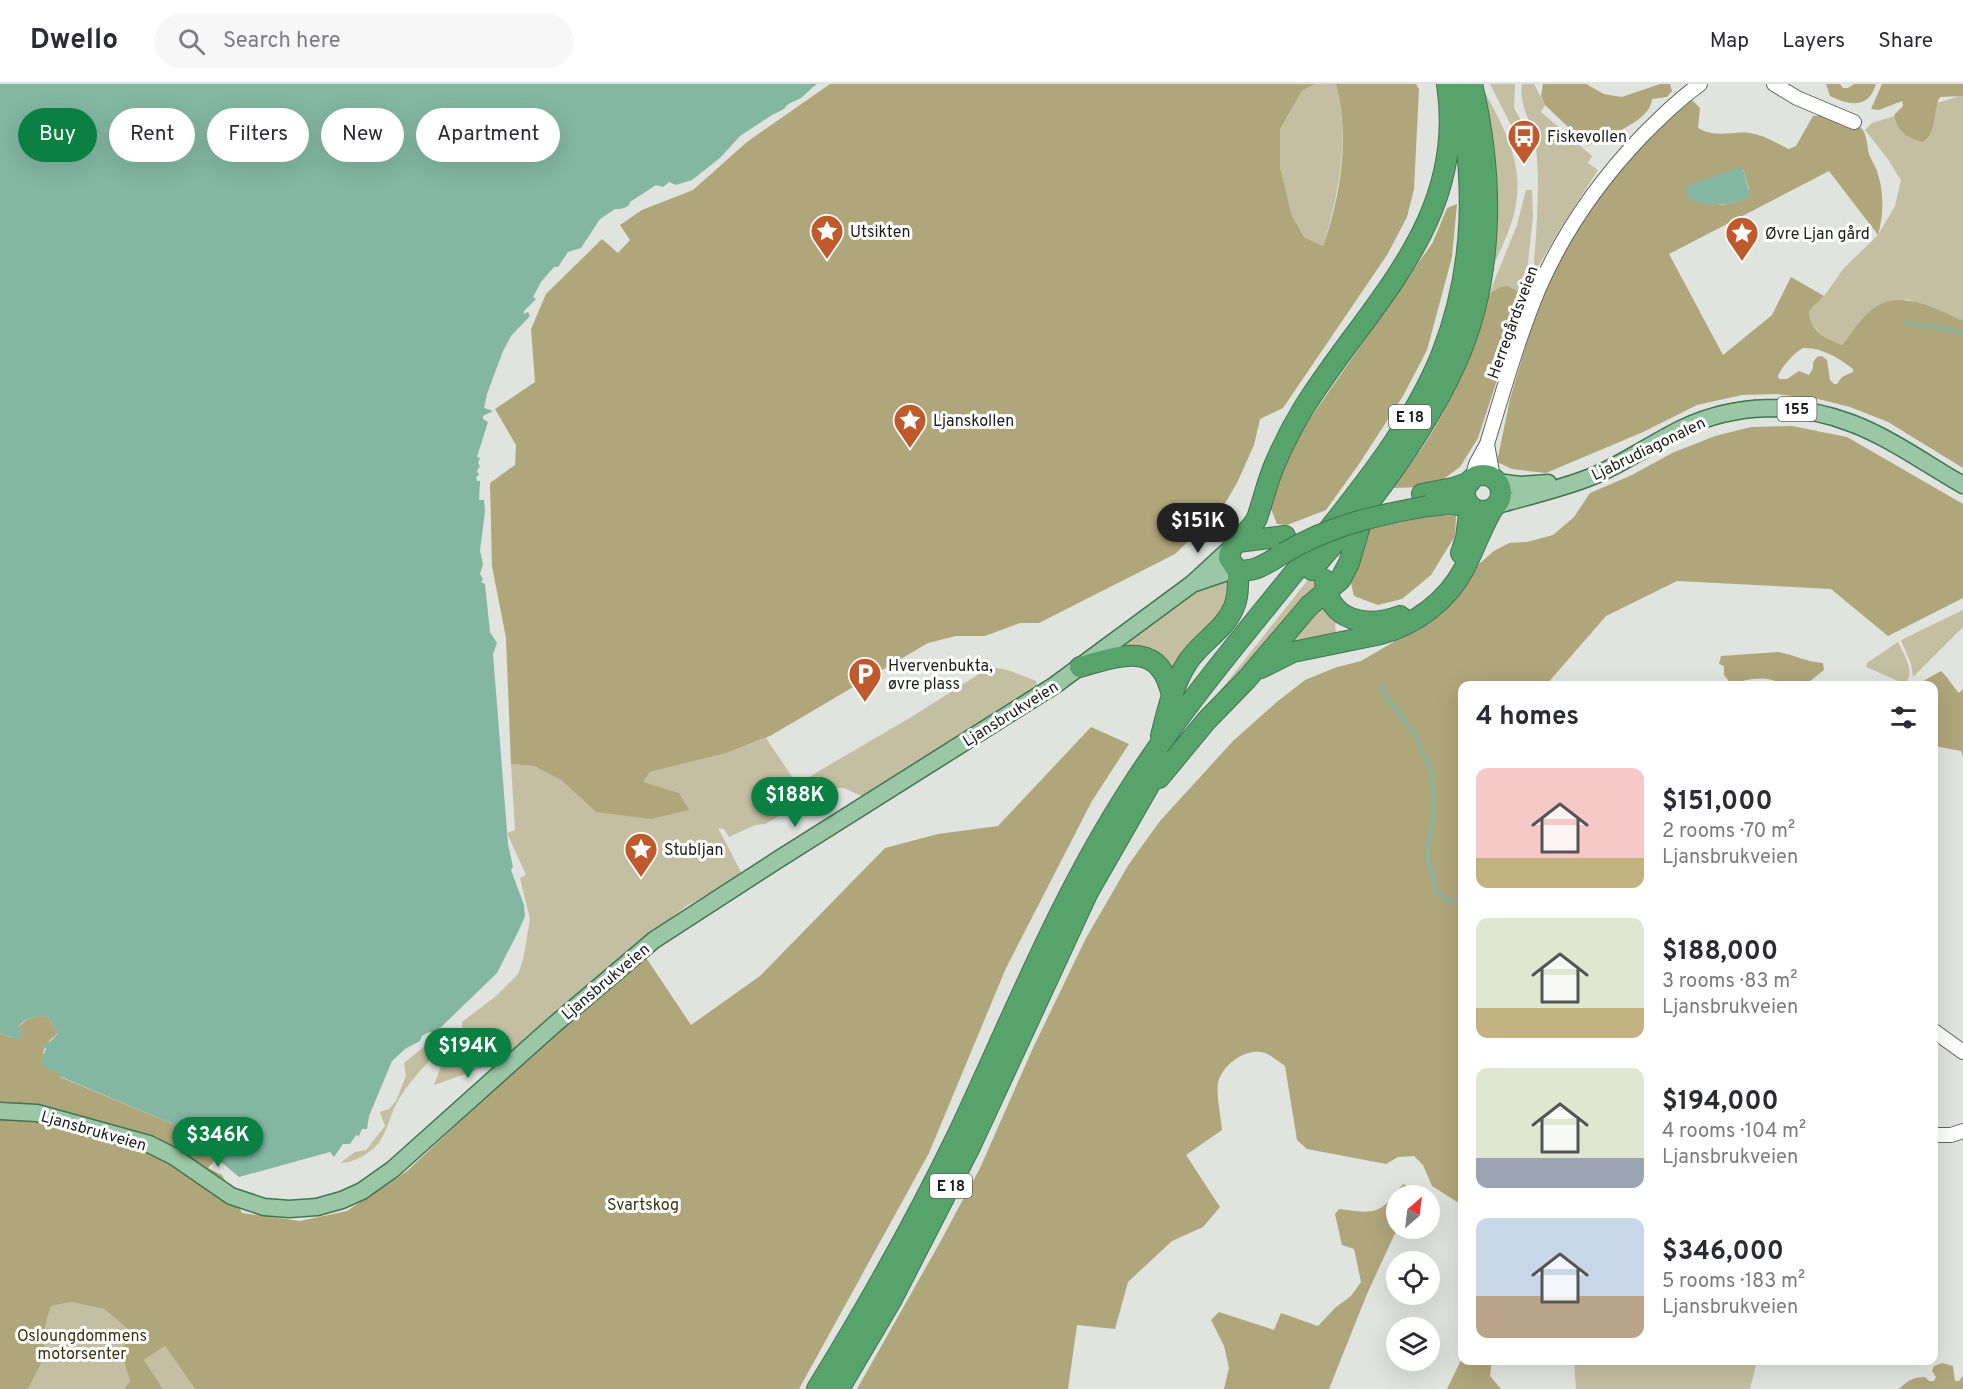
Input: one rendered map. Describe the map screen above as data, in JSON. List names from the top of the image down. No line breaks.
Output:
{"streets":{"highway":["E 18"],"main road":["155","Ljabrudiagonalen","Ljansbrukveien"],"street":["Herregårdsveien"]},"crossings":[["Herregårdsveien","E 18"],["Herregårdsveien","Ljabrudiagonalen"],["E 18","Ljabrudiagonalen"],["E 18","Ljansbrukveien"]],"parks":["Svartskog","Osloungdommens motorsenter"],"places":{"bus stop":["Fiskevollen"],"place":["Utsikten","Øvre Ljan gård","Ljanskollen","Stubljan"],"parking":["Hvervenbukta, øvre plass"]},"north":"top right","page":{"header":"Dwello","search":"Search here","nav":["Map","Layers","Share"],"chip":["Buy","Rent","Filters","New","Apartment"],"price":["$151K","$188K","$194K","$346K"],"heading":"4 homes","list":[{"name":"$151,000","note":"2 rooms · 70 m² · Ljansbrukveien"},{"name":"$188,000","note":"3 rooms · 83 m² · Ljansbrukveien"},{"name":"$194,000","note":"4 rooms · 104 m² · Ljansbrukveien"},{"name":"$346,000","note":"5 rooms · 183 m² · Ljansbrukveien"}]}}
